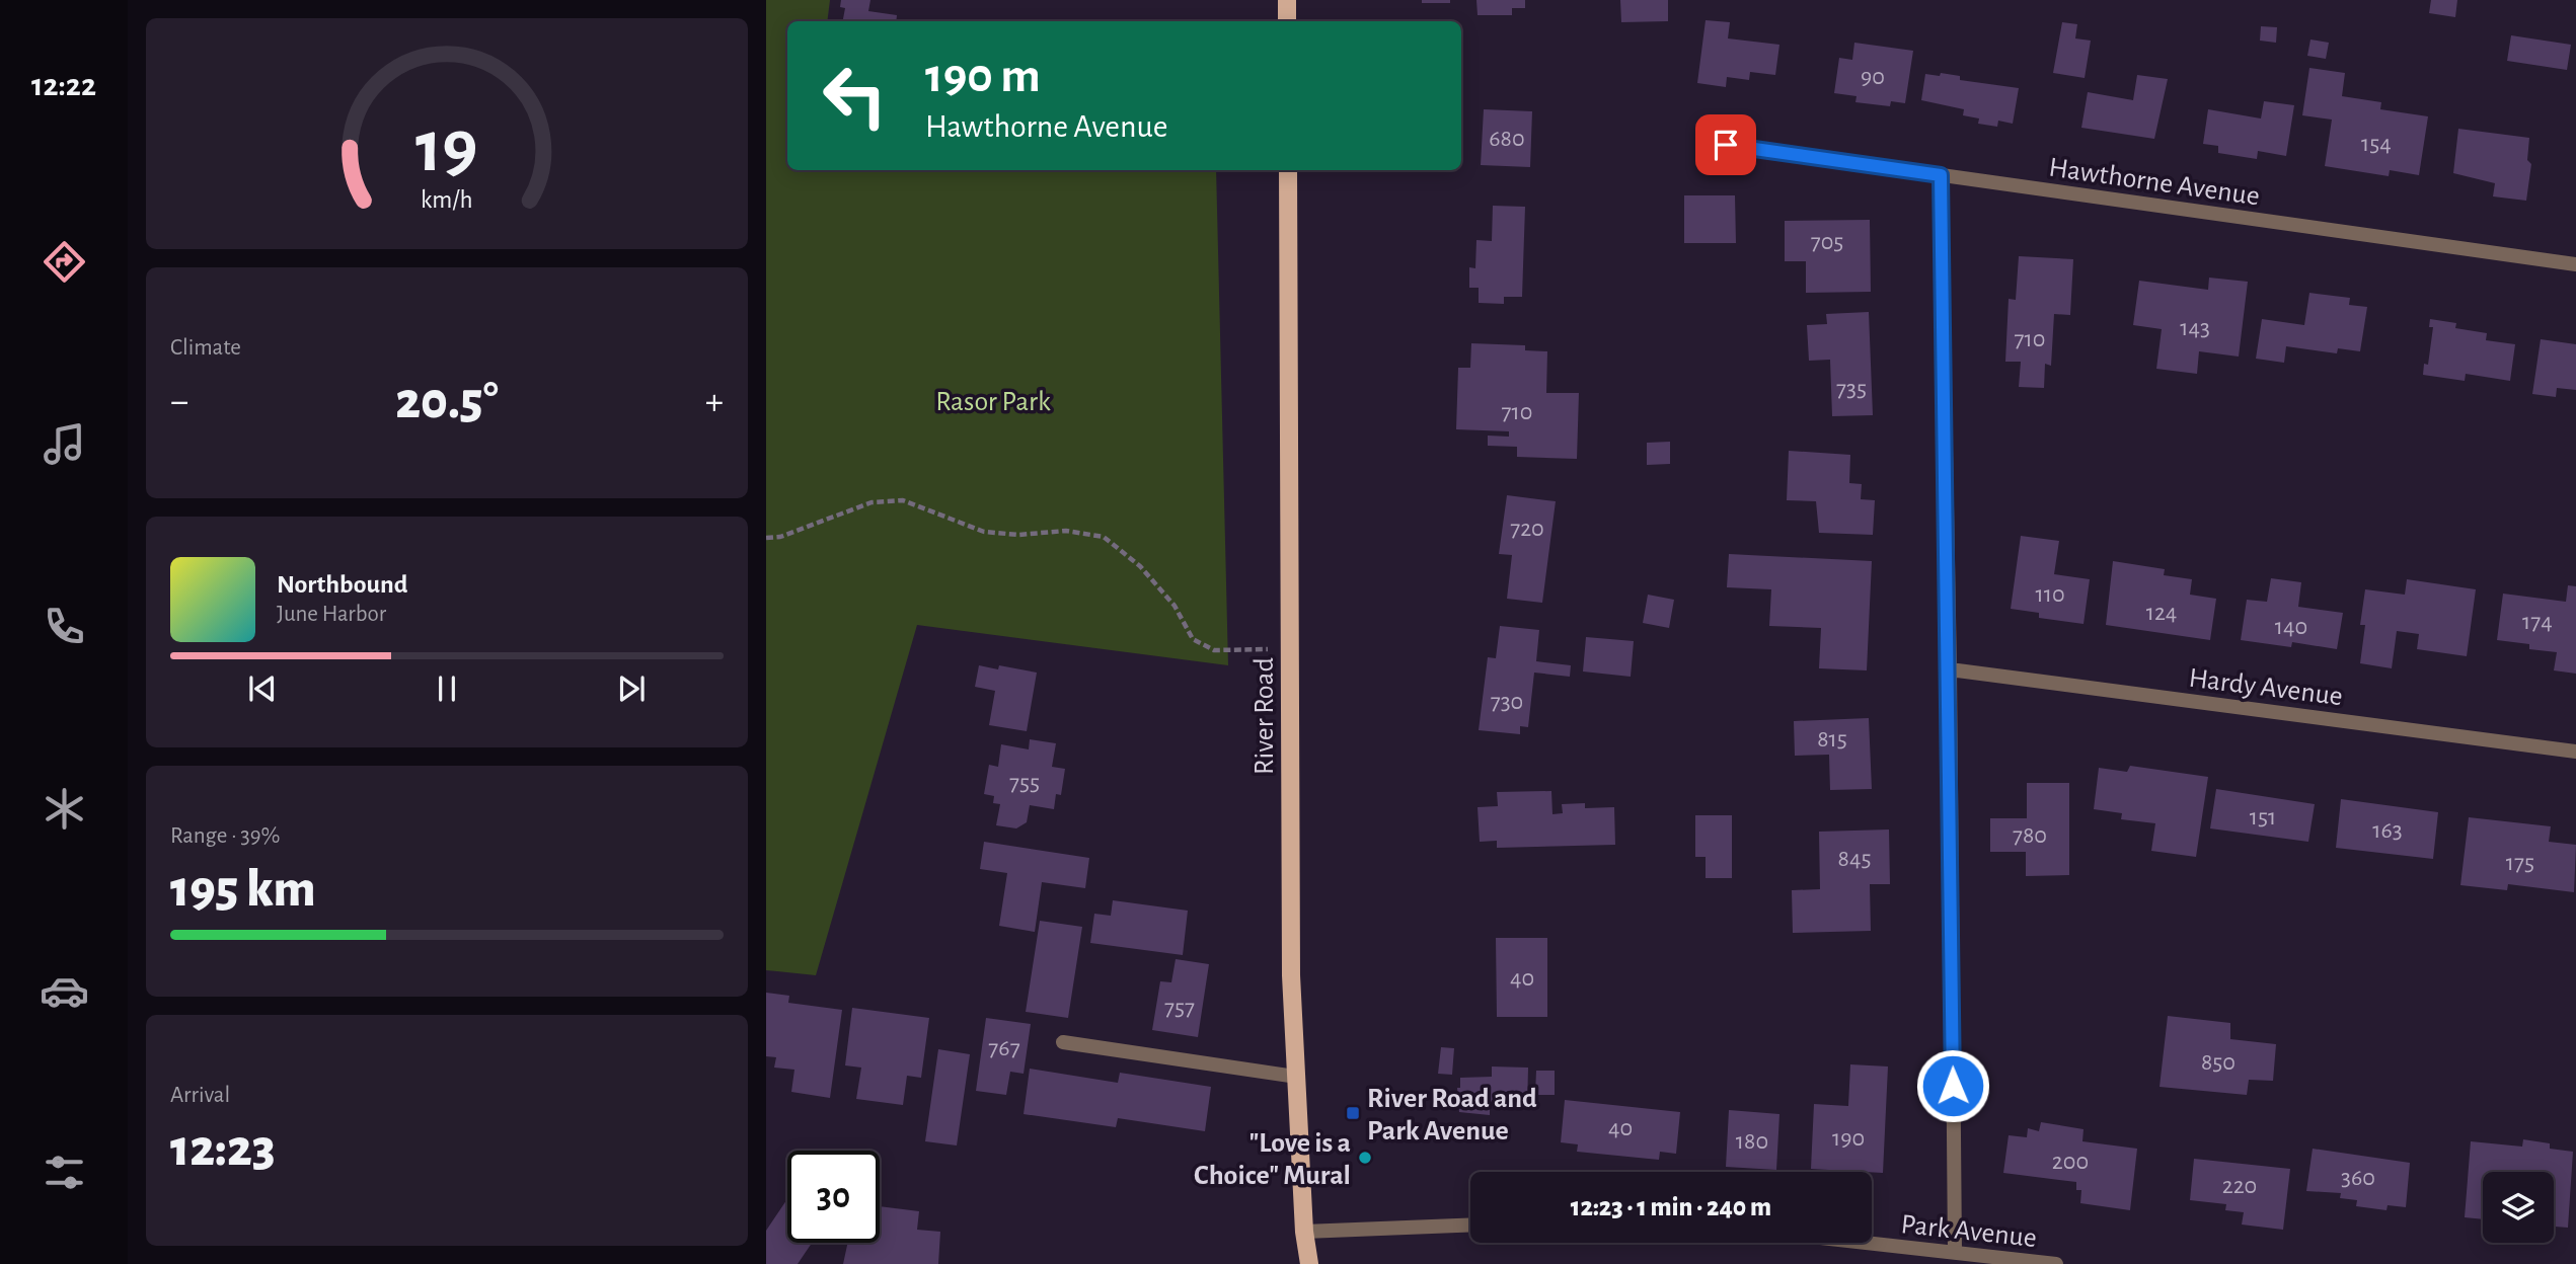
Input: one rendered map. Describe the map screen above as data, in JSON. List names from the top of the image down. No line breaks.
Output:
{"streets":{"main road":["River Road"],"street":["Hawthorne Avenue","Hardy Avenue","Park Avenue"]},"parks":["Rasor Park"],"places":{"transit":["River Road and Park Avenue"],"other":["\"Love is a Choice\" Mural"]},"house_numbers":["90","680","154","705","143","710","735","710","720","110","124","174","140","730","815","755","151","163","780","845","175","40","757","767","850","40","190","180","200","360","220"],"page":{"tabs":"12:22","turn":["190 m","Hawthorne Avenue"],"tile":["Climate",["Range · 39%","195 km"],["Arrival","12:23"]],"heat":["−","20.5°","+"],"song":["Northbound","June Harbor"],"limit":"30","trip":"12:23 · 1 min · 240 m","gauge":["19","km/h"]}}
